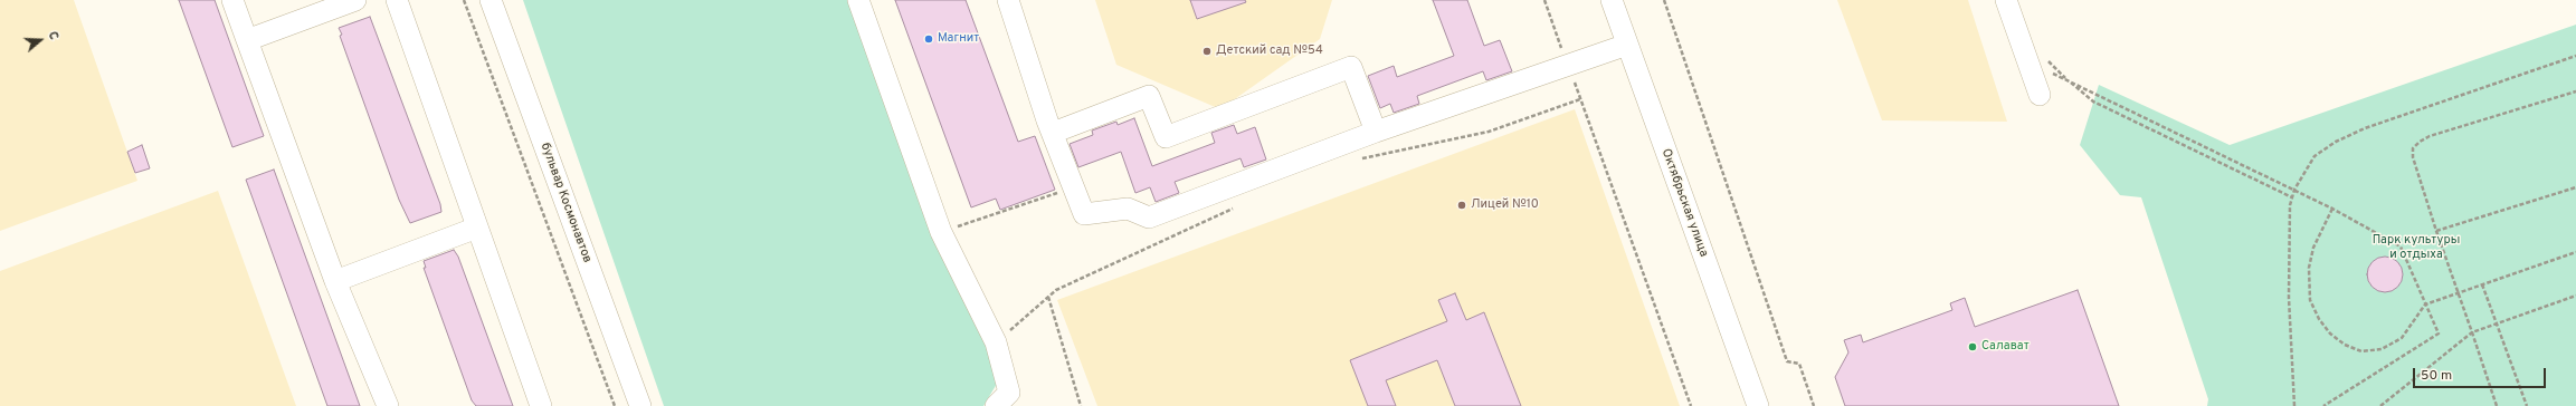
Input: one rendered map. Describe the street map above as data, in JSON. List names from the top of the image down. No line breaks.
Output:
{"streets":{"street":["бульвар Космонавтов","Октябрьская улица"]},"parks":["Парк культуры и отдыха"],"places":["Магнит","Детский сад №54","Лицей №10","Салават"],"scale_bar":"50 m","north":"right"}
